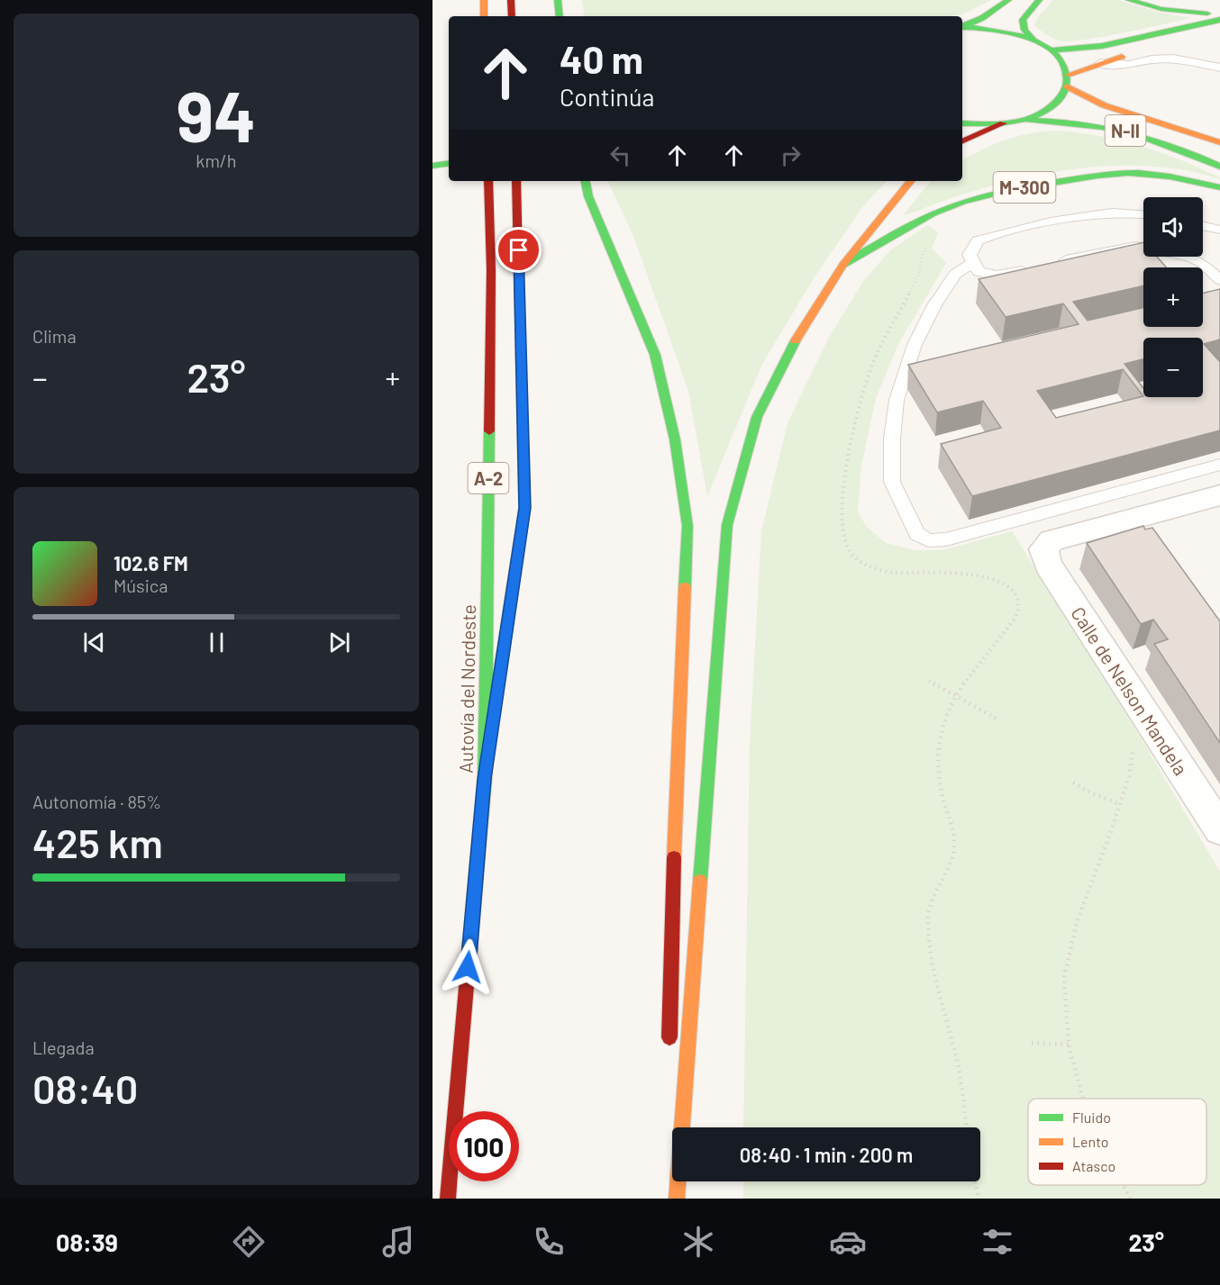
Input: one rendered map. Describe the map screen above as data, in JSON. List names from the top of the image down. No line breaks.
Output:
{"streets":{"main road":["N-II","M-300","A-2","Autovía del Nordeste"],"street":["Calle de Nelson Mandela"]},"legend":["Fluido","Lento","Atasco"],"page":{"tile":[["94","km/h"],"Clima",["Autonomía · 85%","425 km"],["Llegada","08:40"]],"turn":["40 m","Continúa"],"map_buttons":["+","−"],"heat":["−","23°","+"],"song":["102.6 FM","Música"],"limit":"100","trip":"08:40 · 1 min · 200 m","tabs":["08:39","23°"]}}
